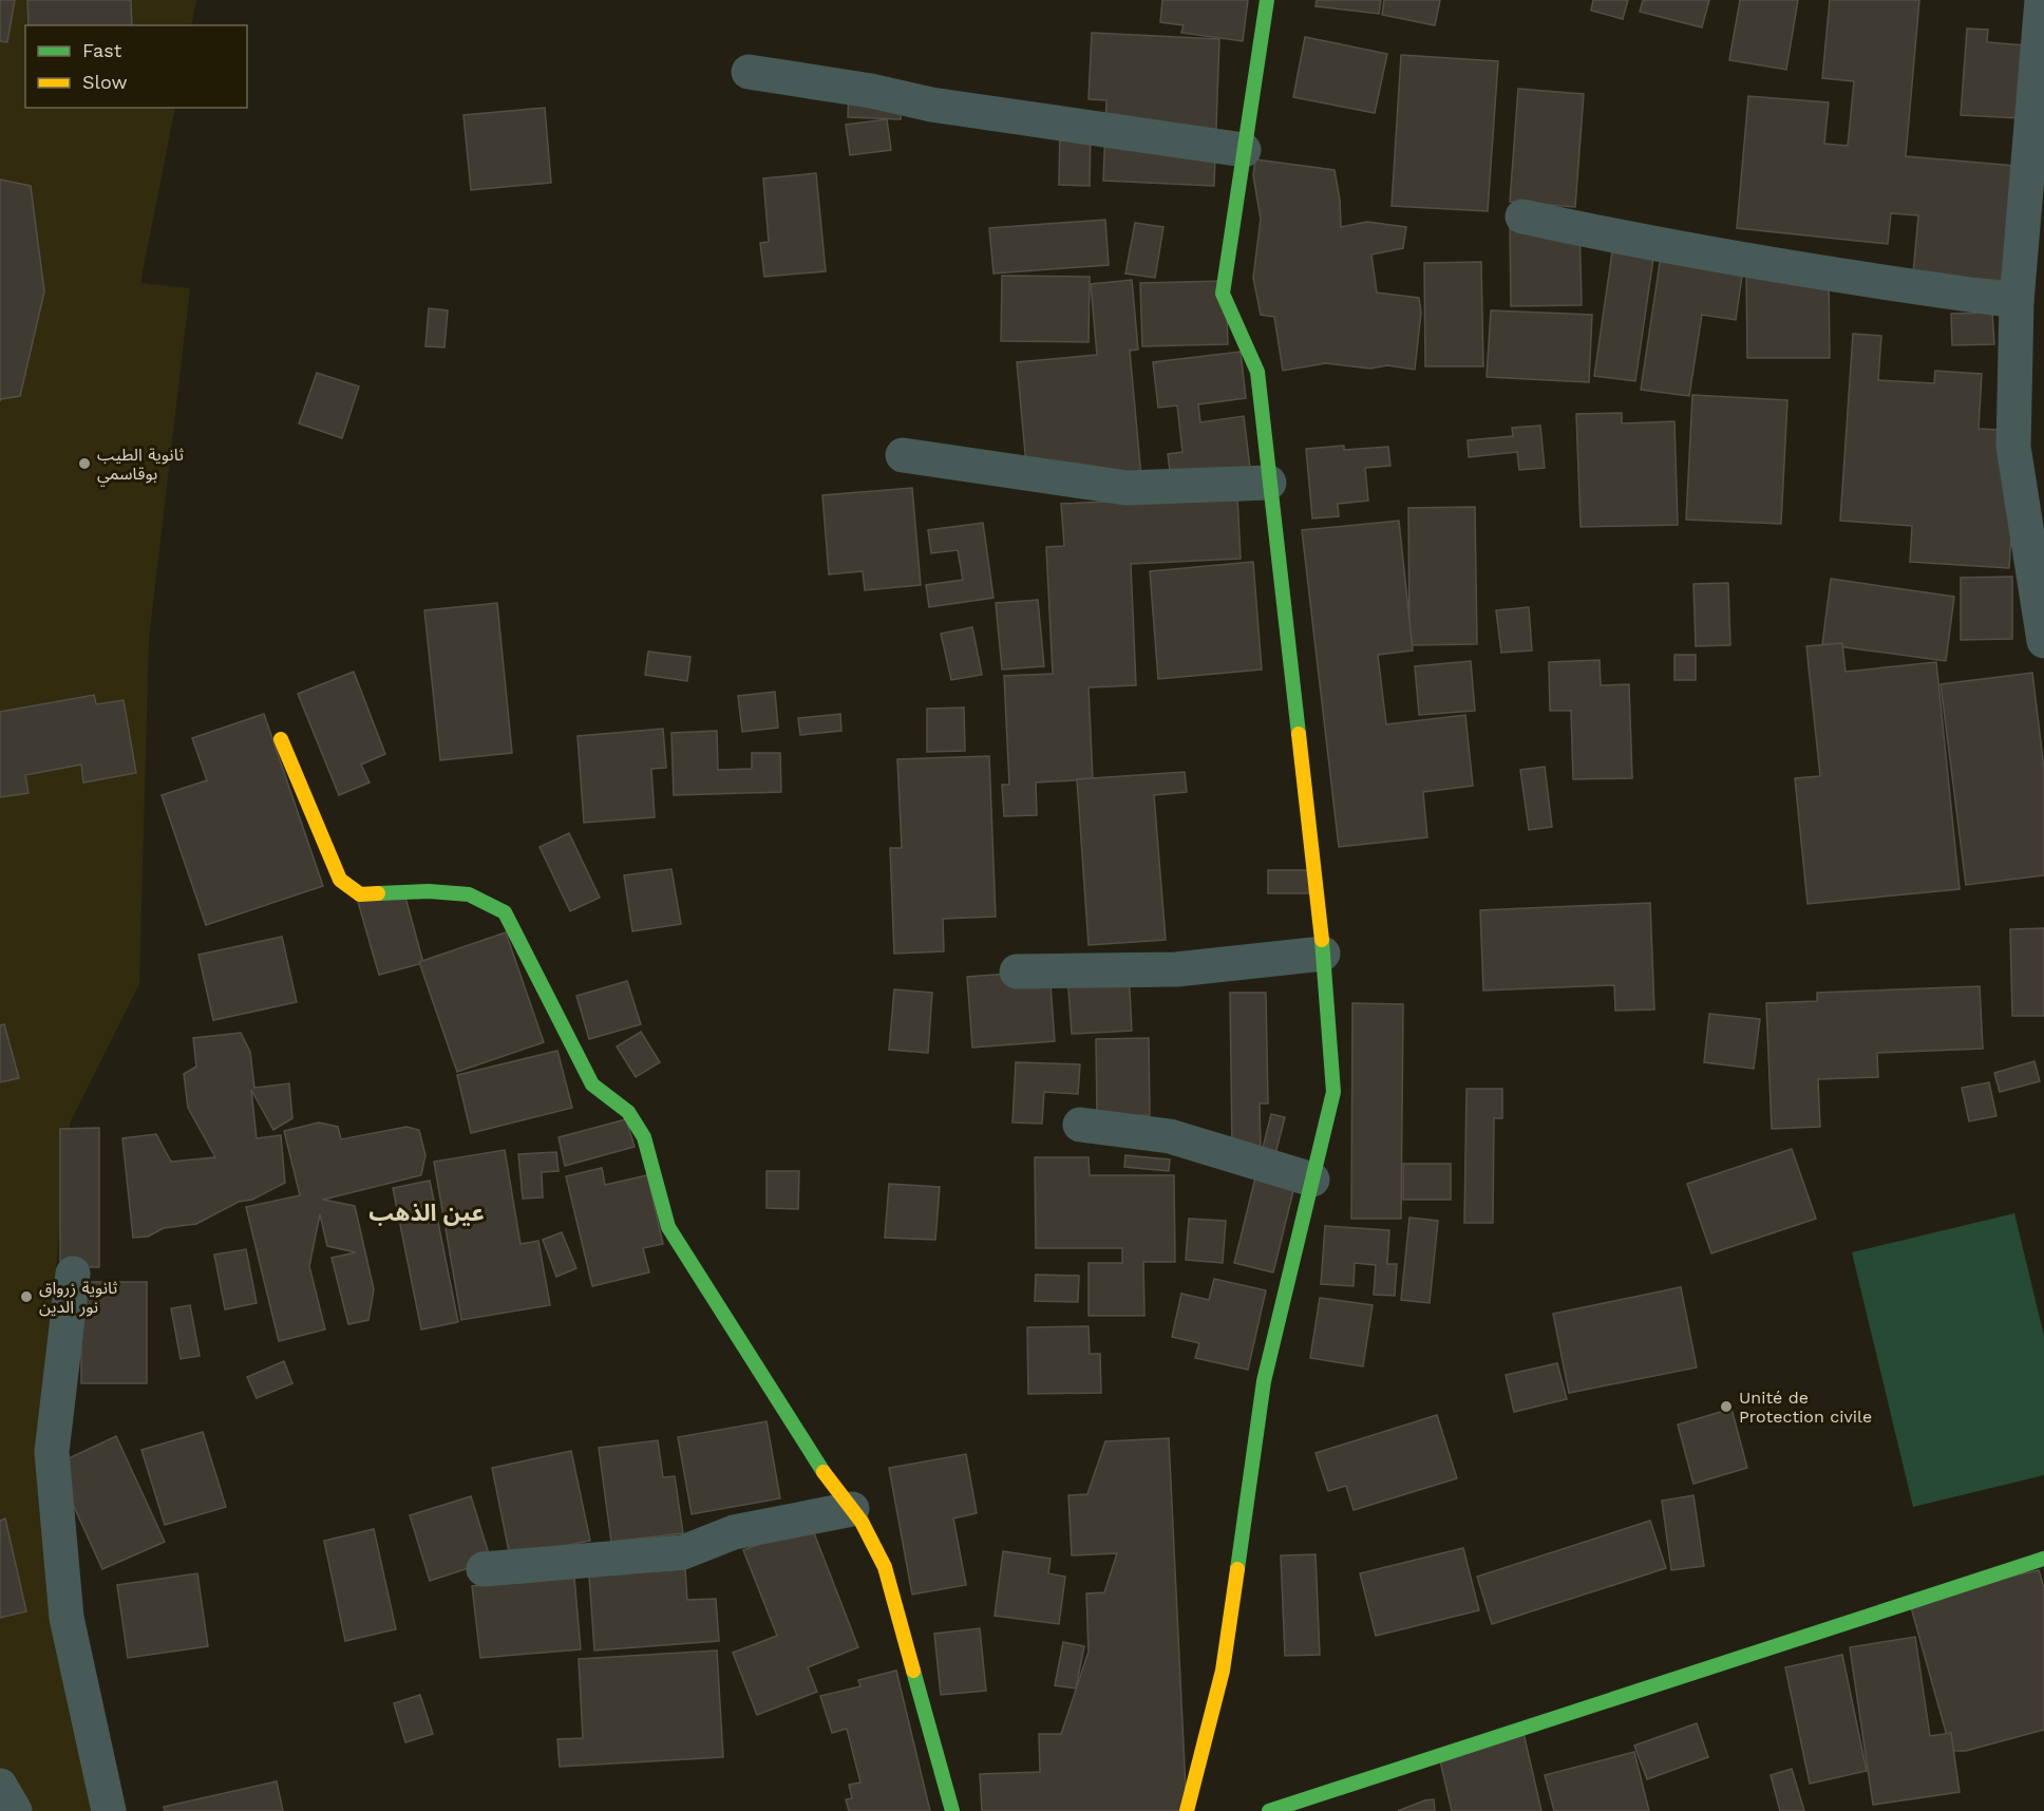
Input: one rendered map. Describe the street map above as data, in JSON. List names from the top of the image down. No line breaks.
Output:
{"districts":["عين الذهب"],"places":["ثانوية الطيب بوقاسمي","ثانوية زرواق نور الدين","Unité de Protection civile"],"legend":["Fast","Slow"]}
